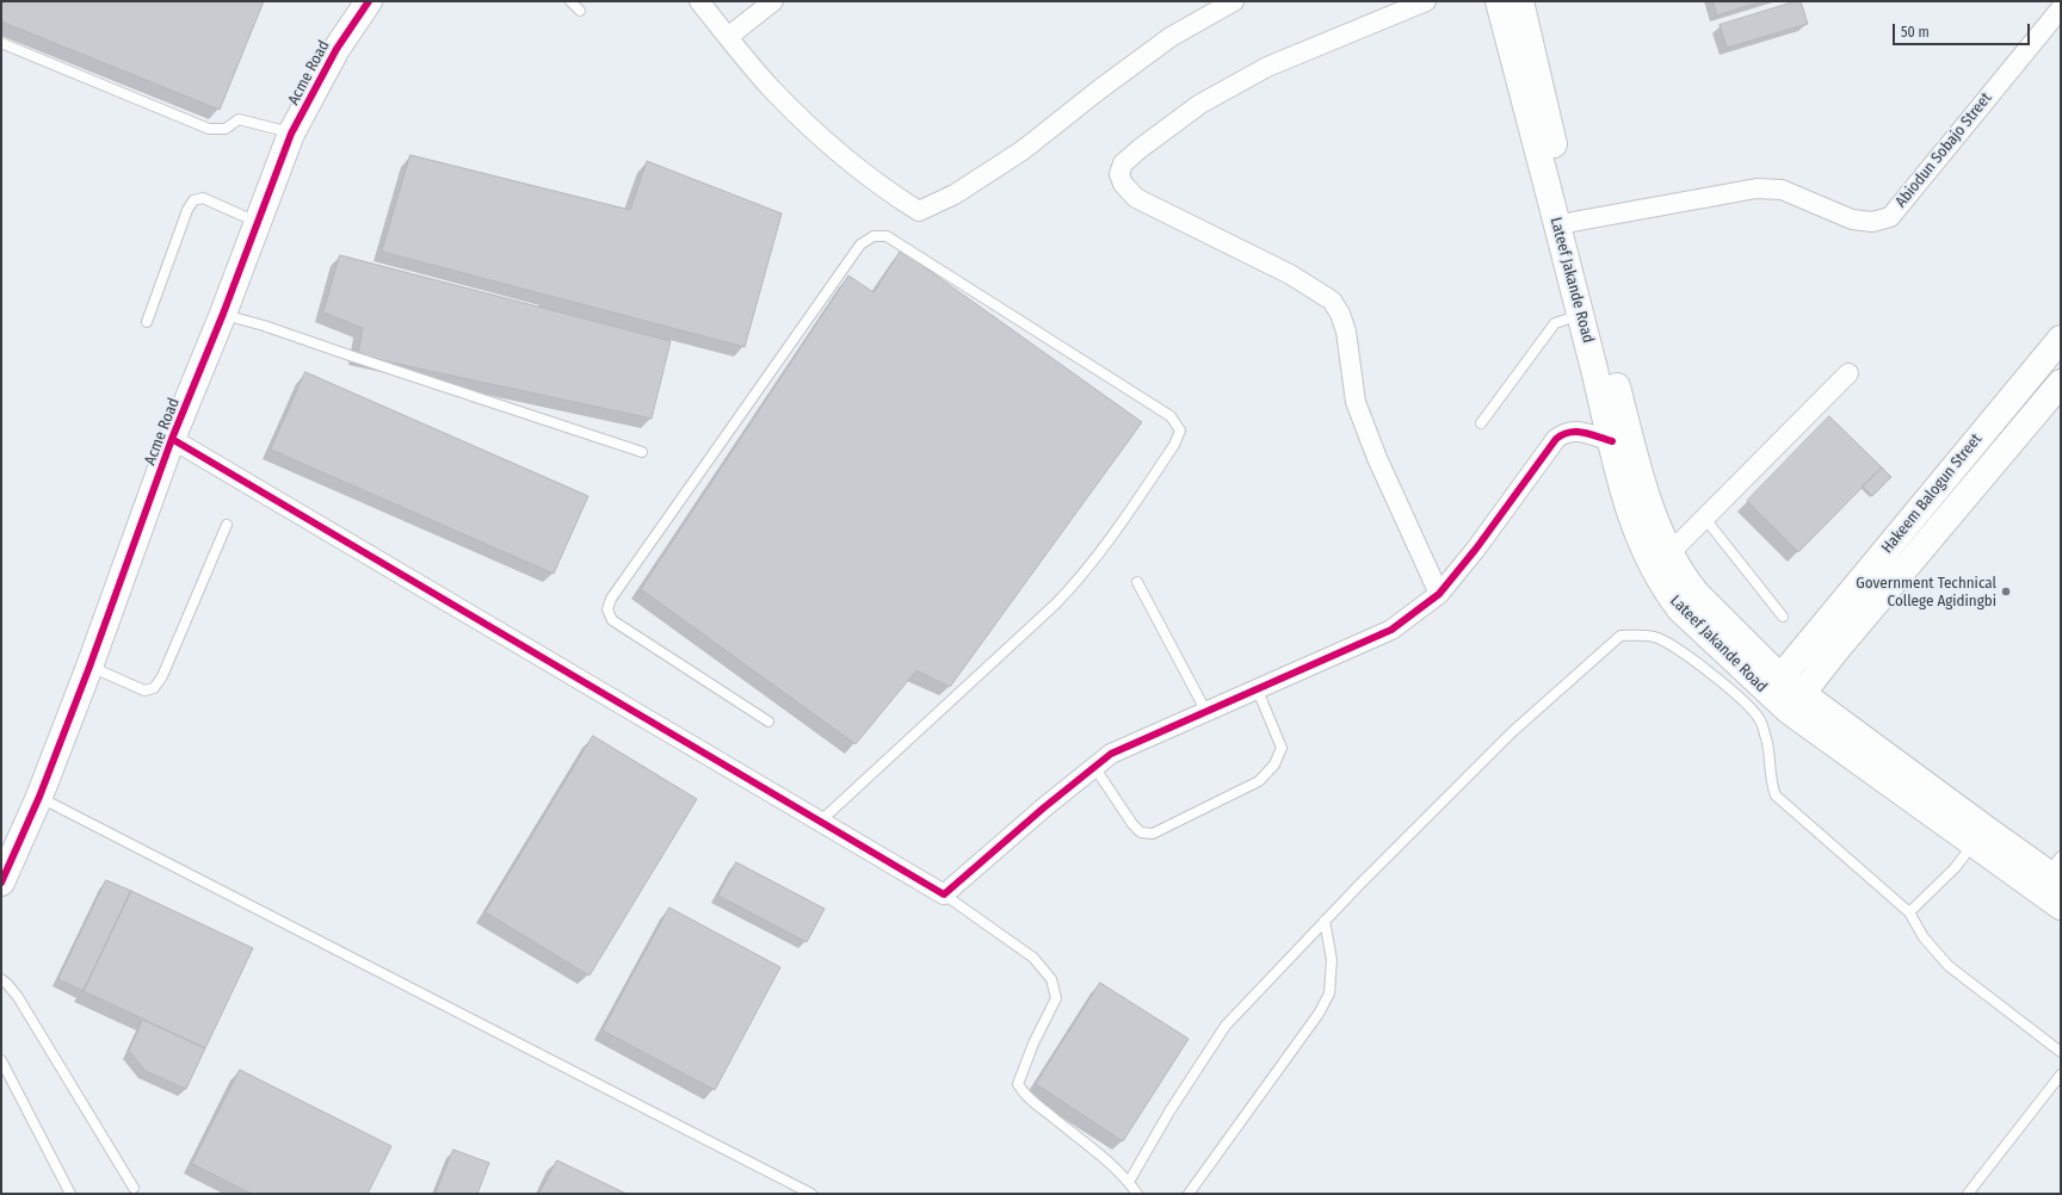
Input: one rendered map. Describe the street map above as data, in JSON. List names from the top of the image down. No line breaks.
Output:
{"streets":{"main road":["Acme Road","Lateef Jakande Road","Hakeem Balogun Street"],"street":["Abiodun Sobajo Street"]},"crossings":[["Abiodun Sobajo Street","Lateef Jakande Road"],["Lateef Jakande Road","Hakeem Balogun Street"]],"places":["Government Technical College Agidingbi"],"scale_bar":"50 m"}
